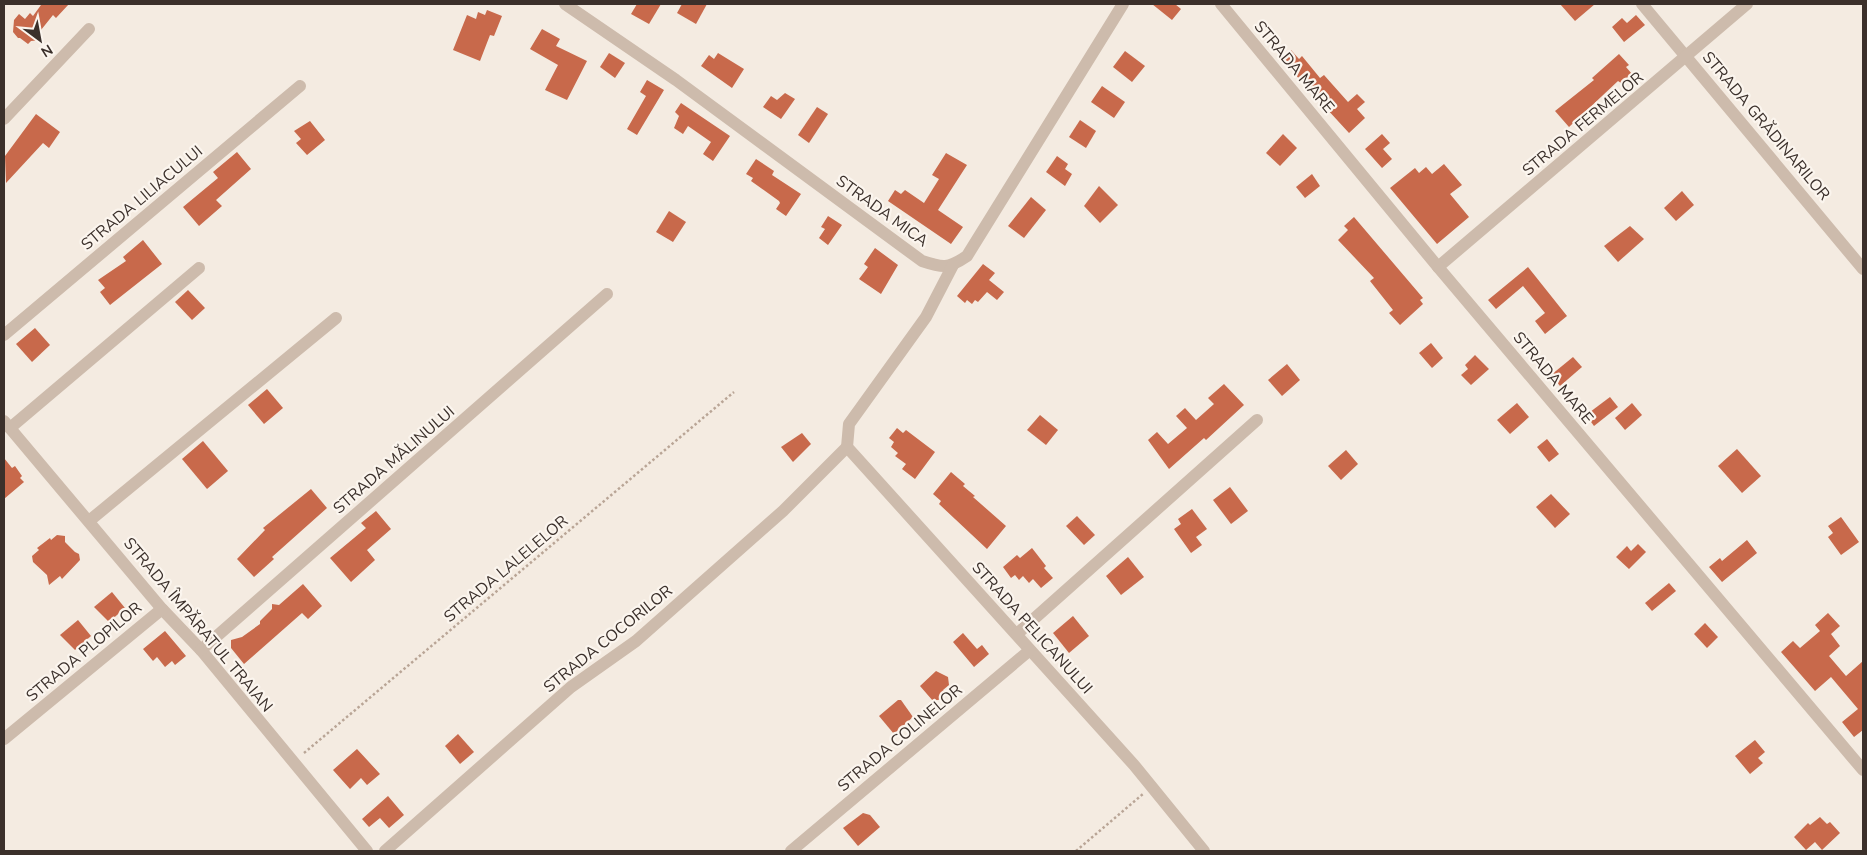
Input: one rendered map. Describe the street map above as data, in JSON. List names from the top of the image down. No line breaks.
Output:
{"streets":{"street":["STRADA MARE","STRADA FERMELOR","STRADA GRĂDINARILOR","STRADA LILIACULUI","STRADA MICA","STRADA MĂLINULUI","STRADA ÎMPĂRATUL TRAIAN","STRADA PELICANULUI","STRADA COCORILOR","STRADA PLOPILOR","STRADA COLINELOR"],"path":["STRADA LALELELOR"]},"crossings":[["STRADA MARE","STRADA FERMELOR"],["STRADA FERMELOR","STRADA GRĂDINARILOR"],["STRADA MĂLINULUI","STRADA ÎMPĂRATUL TRAIAN"],["STRADA LALELELOR","STRADA ÎMPĂRATUL TRAIAN"],["STRADA ÎMPĂRATUL TRAIAN","STRADA PLOPILOR"],["STRADA PELICANULUI","STRADA COCORILOR"],["STRADA PELICANULUI","STRADA COLINELOR"]],"north":"bottom right"}
